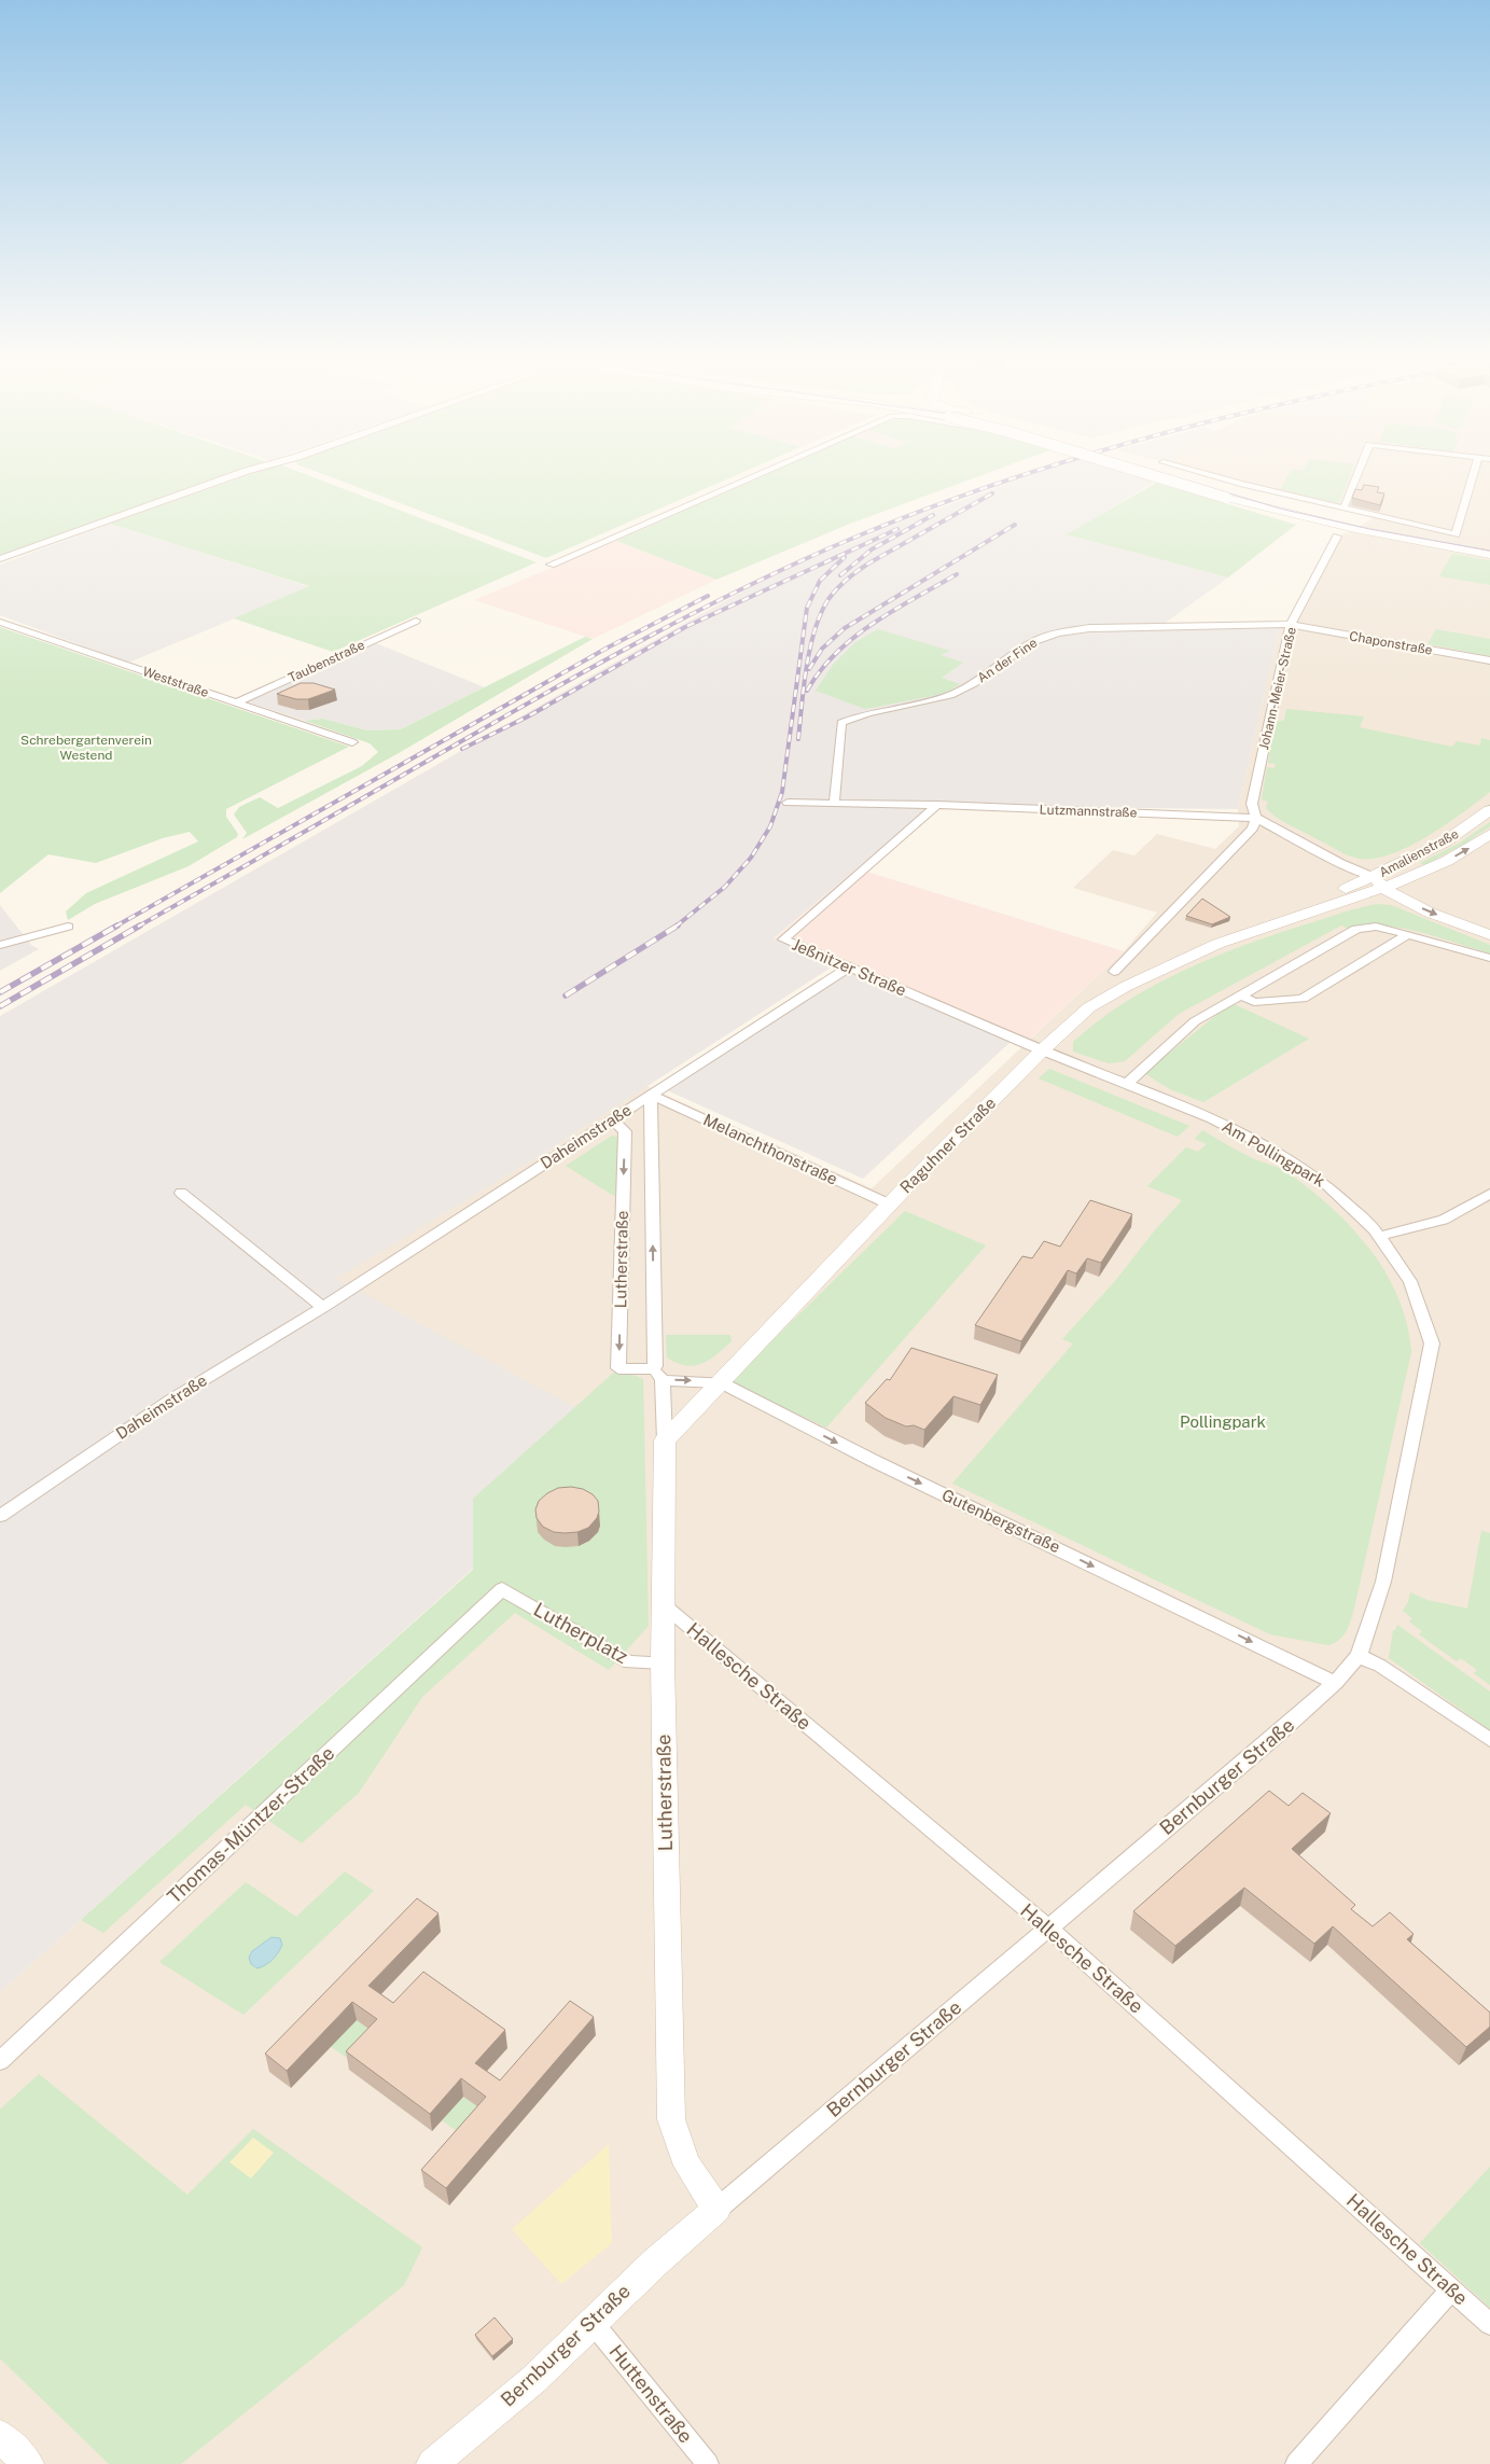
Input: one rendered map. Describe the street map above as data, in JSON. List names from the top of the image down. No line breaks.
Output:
{"streets":{"main road":["Amalienstraße","Raguhner Straße","Lutherstraße","Bernburger Straße"],"street":["Chaponstraße","An der Fine","Taubenstraße","Weststraße","Johann-Meier-Straße","Lutzmannstraße","Jeßnitzer Straße","Daheimstraße","Melanchthonstraße","Am Pollingpark","Gutenbergstraße","Lutherplatz","Hallesche Straße","Thomas-Müntzer-Straße","Huttenstraße"]},"crossings":[["Chaponstraße","An der Fine"],["Chaponstraße","Johann-Meier-Straße"],["An der Fine","Johann-Meier-Straße"],["An der Fine","Lutzmannstraße"],["Taubenstraße","Weststraße"],["Johann-Meier-Straße","Lutzmannstraße"],["Lutzmannstraße","Amalienstraße"],["Lutzmannstraße","Jeßnitzer Straße"],["Lutzmannstraße","Raguhner Straße"],["Amalienstraße","Raguhner Straße"],["Jeßnitzer Straße","Daheimstraße"],["Jeßnitzer Straße","Raguhner Straße"],["Jeßnitzer Straße","Am Pollingpark"],["Daheimstraße","Melanchthonstraße"],["Daheimstraße","Lutherstraße"],["Raguhner Straße","Melanchthonstraße"],["Raguhner Straße","Am Pollingpark"],["Raguhner Straße","Lutherstraße"],["Raguhner Straße","Gutenbergstraße"],["Melanchthonstraße","Lutherstraße"],["Am Pollingpark","Bernburger Straße"],["Lutherstraße","Gutenbergstraße"],["Lutherstraße","Lutherplatz"],["Lutherstraße","Hallesche Straße"],["Lutherstraße","Bernburger Straße"],["Gutenbergstraße","Bernburger Straße"],["Lutherplatz","Thomas-Müntzer-Straße"],["Hallesche Straße","Bernburger Straße"],["Bernburger Straße","Huttenstraße"]],"one_way":["Gutenbergstraße"],"parks":["Schrebergartenverein Westend","Pollingpark"]}
